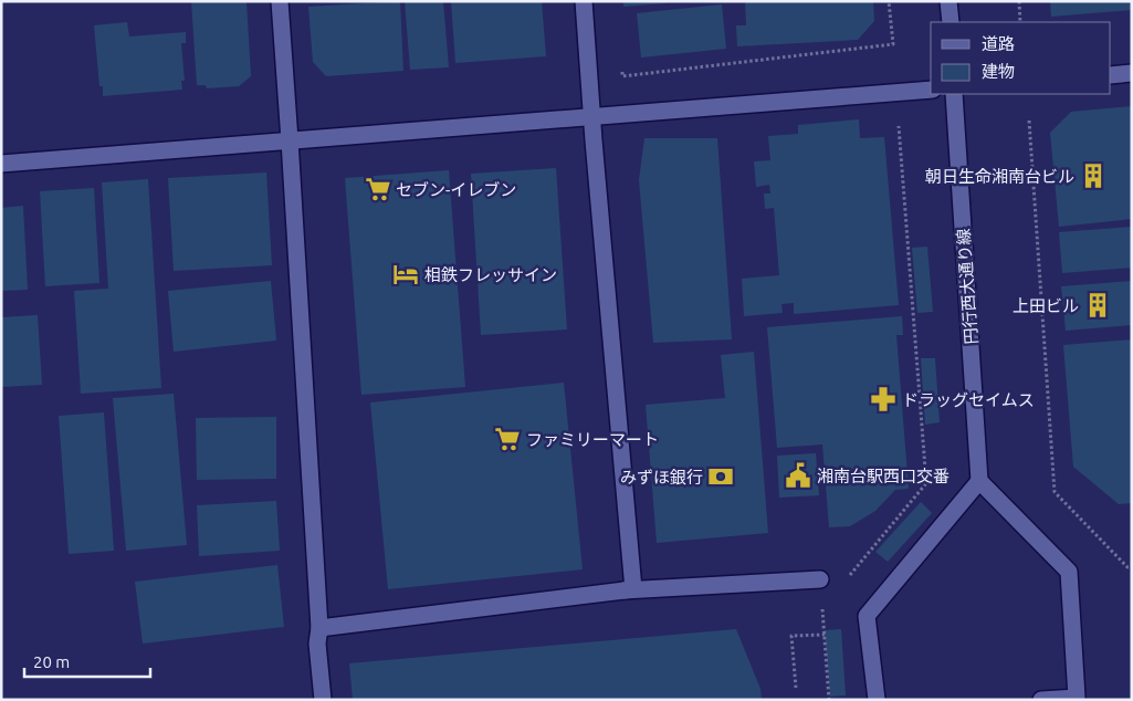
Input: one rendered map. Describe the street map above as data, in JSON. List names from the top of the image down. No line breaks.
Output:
{"streets":{"street":["円行西大通り線"]},"places":{"building":["朝日生命湘南台ビル","上田ビル"],"supermarket":["セブン-イレブン","ファミリーマート"],"hotel":["相鉄フレッサイン"],"pharmacy":["ドラッグセイムス"],"public building":["湘南台駅西口交番"],"bank":["みずほ銀行"]},"legend":["道路","建物"],"scale_bar":"20 m"}
